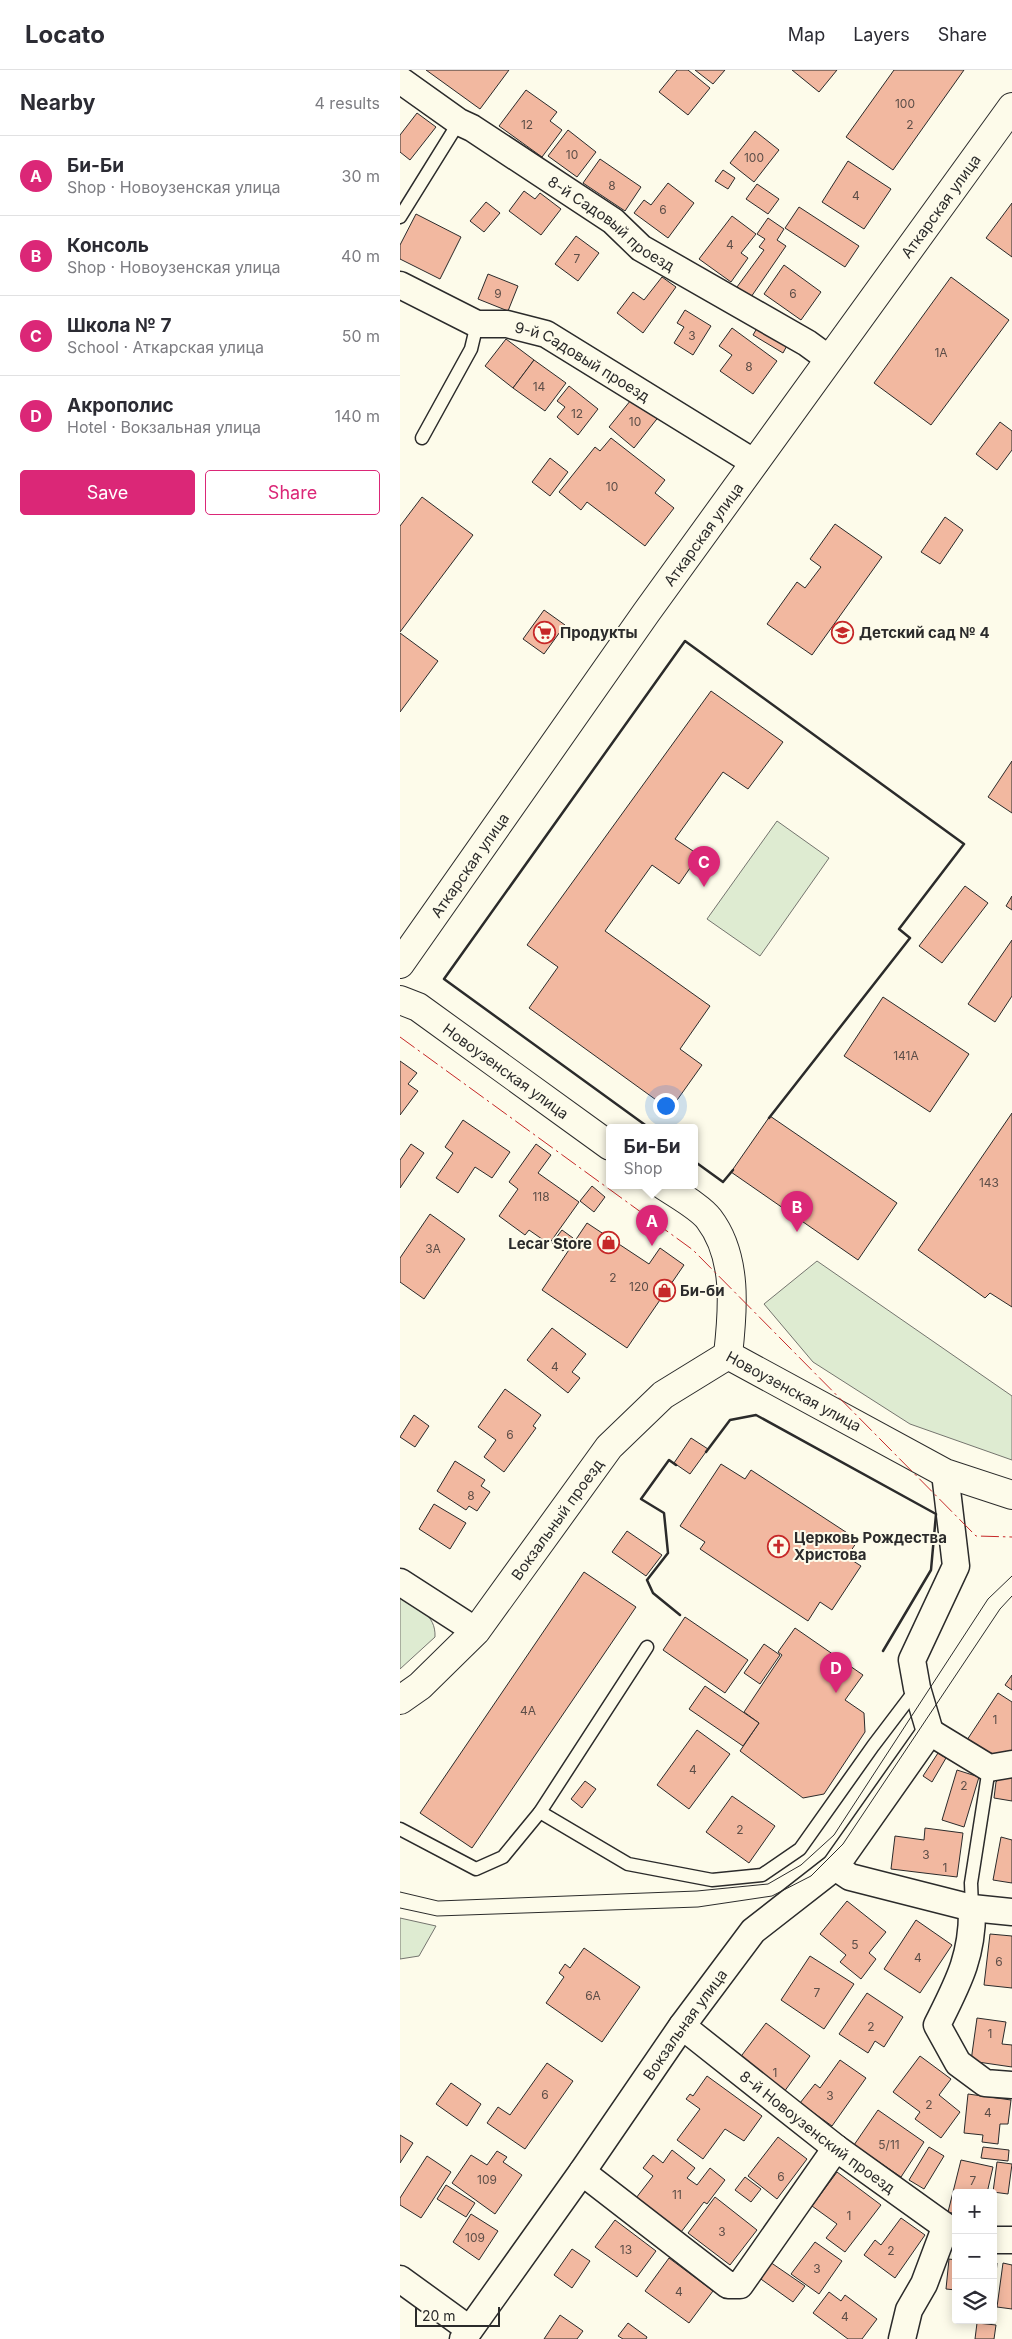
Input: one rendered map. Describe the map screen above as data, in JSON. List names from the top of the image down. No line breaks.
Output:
{"streets":{"main road":["Аткарская улица","Новоузенская улица","Вокзальный проезд"],"street":["8-й Садовый проезд","9-й Садовый проезд","Вокзальная улица","8-й Новоузенский проезд"]},"crossings":[["Аткарская улица","8-й Садовый проезд"],["Аткарская улица","9-й Садовый проезд"],["Новоузенская улица","Вокзальный проезд"],["Вокзальная улица","8-й Новоузенский проезд"]],"places":{"supermarket":["Продукты"],"school or university":["Детский сад № 4"],"shop":["Lecar Store","Би-би"],"church":["Церковь Рождества Христова"]},"house_numbers":["100","12","2","10","100","8","4","6","4","7","9","6","3","1А","8","14","12","10","10","141А","143","118","3А","2","120","4","6","8","4А","1","4","2","2","3","1","5","4","6","7","6А","2","1","1","6","3","2","4","5/11","6","109","7","11","1","3","109","13","2","3","4","4"],"scale_bar":"20 m","page":{"header":"Locato","nav":["Map","Layers","Share"],"heading":["Nearby","4 results"],"list":[{"mark":"A","name":"Би-Би","note":"Shop · Новоузенская улица","value":"30 m"},{"mark":"B","name":"Консоль","note":"Shop · Новоузенская улица","value":"40 m"},{"mark":"C","name":"Школа № 7","note":"School · Аткарская улица","value":"50 m"},{"mark":"D","name":"Акрополис","note":"Hotel · Вокзальная улица","value":"140 m"}],"buttons":["Save","Share"],"pins":["C","B","A","D"],"popup":["Би-Би","Shop"],"map_buttons":["+","−"],"scale":"20 m"}}
